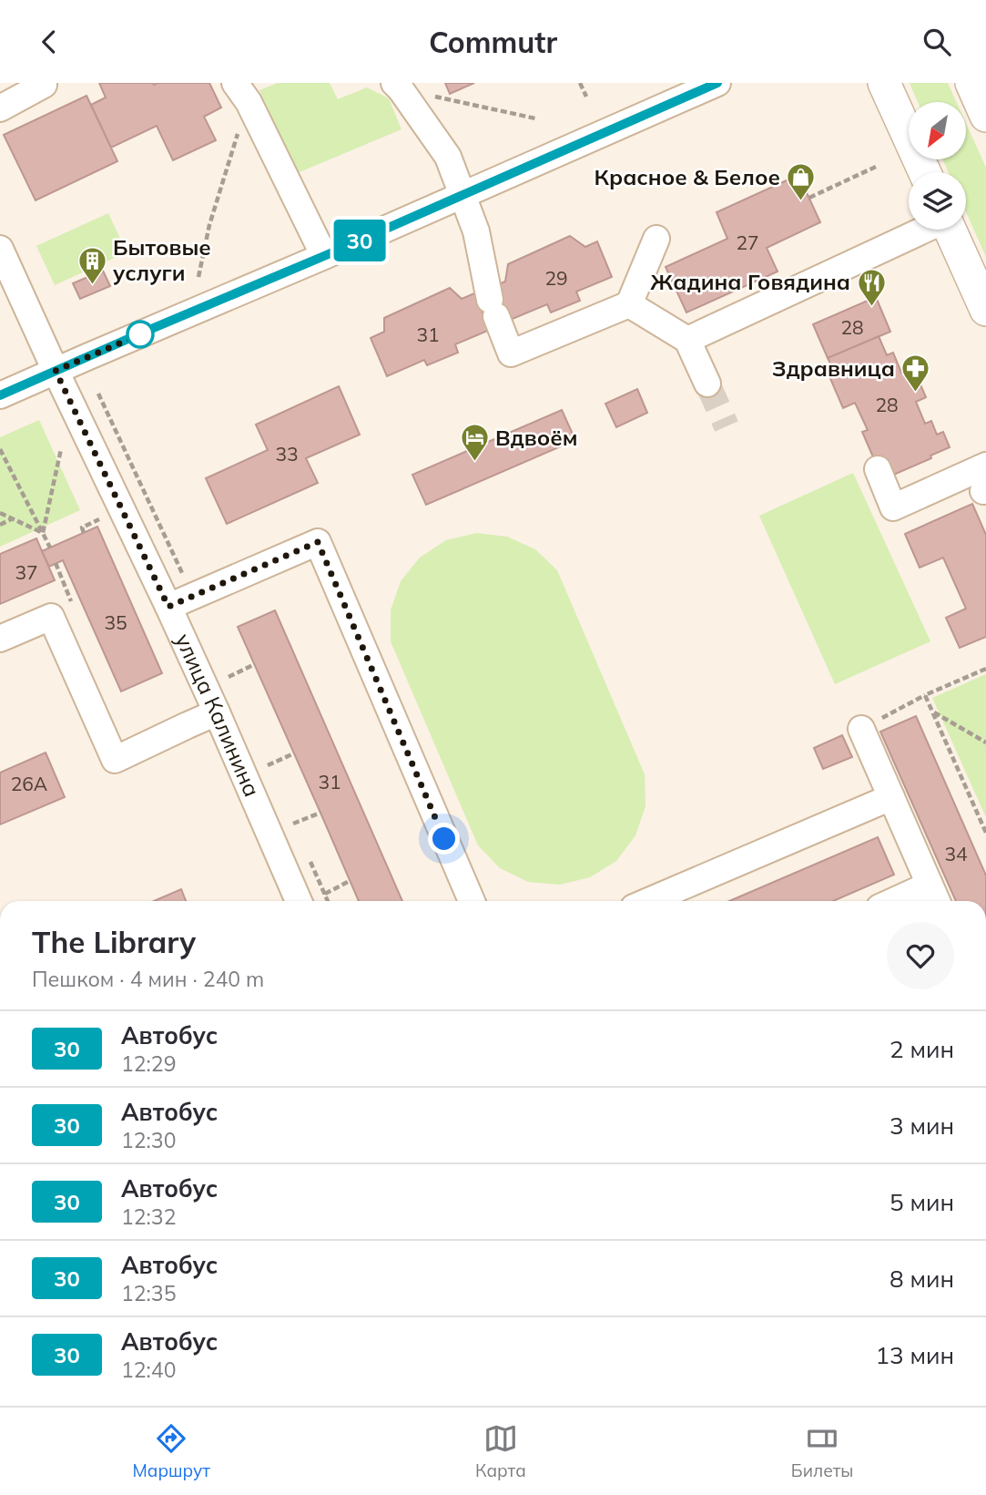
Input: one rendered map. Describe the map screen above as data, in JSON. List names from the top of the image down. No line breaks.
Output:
{"streets":{"street":["улица Калинина"]},"places":{"shop":["Красное & Белое"],"building":["Бытовые услуги"],"restaurant":["Жадина Говядина"],"pharmacy":["Здравница"],"hotel":["Вдвоём"]},"lines":["bus line 30"],"house_numbers":["27","29","28","31","28","33","37","35","31","26А","34"],"north":"bottom left","page":{"header":"Commutr","on_map":"30","heading":["The Library","Пешком · 4 мин · 240 m"],"list":[{"mark":"30","name":"Автобус","note":"12:29","value":"2 мин"},{"mark":"30","name":"Автобус","note":"12:30","value":"3 мин"},{"mark":"30","name":"Автобус","note":"12:32","value":"5 мин"},{"mark":"30","name":"Автобус","note":"12:35","value":"8 мин"},{"mark":"30","name":"Автобус","note":"12:40","value":"13 мин"}],"tabs":["Маршрут","Карта","Билеты"]}}
